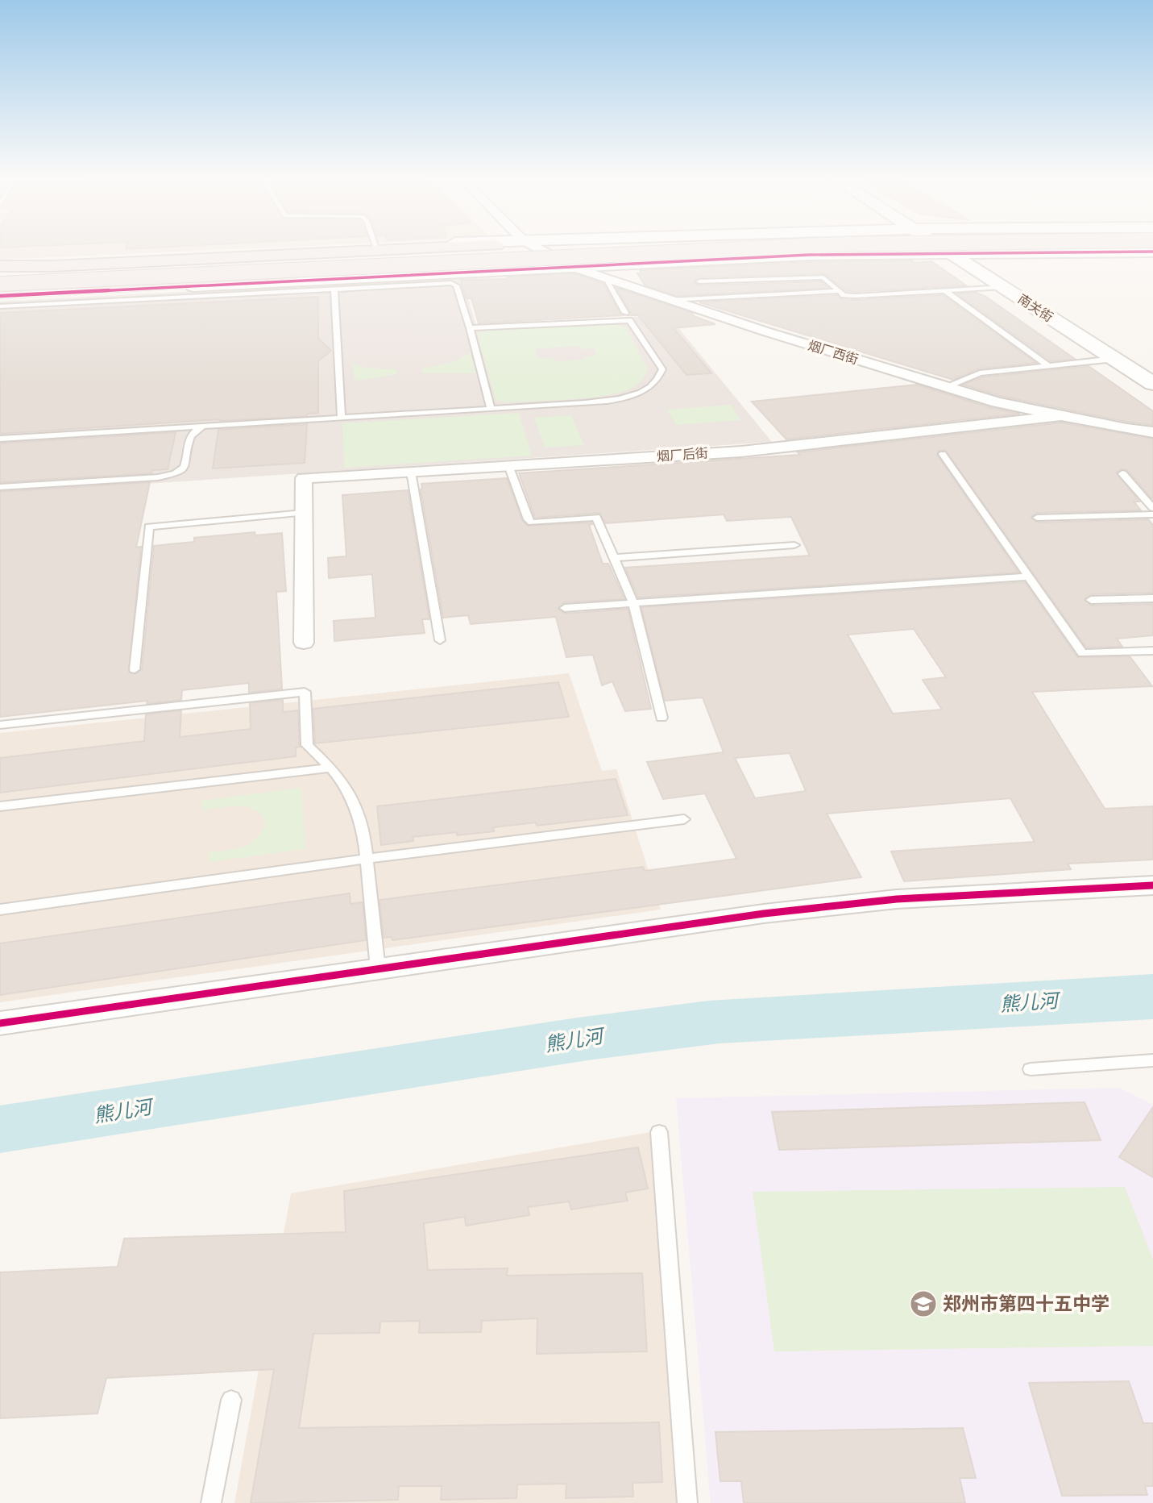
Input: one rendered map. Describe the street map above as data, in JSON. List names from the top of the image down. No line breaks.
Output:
{"streets":{"street":["南关街","烟厂西街","烟厂后街"]},"crossings":[["烟厂西街","烟厂后街"]],"water":["熊儿河"],"places":{"school or university":["郑州市第四十五中学"]}}
